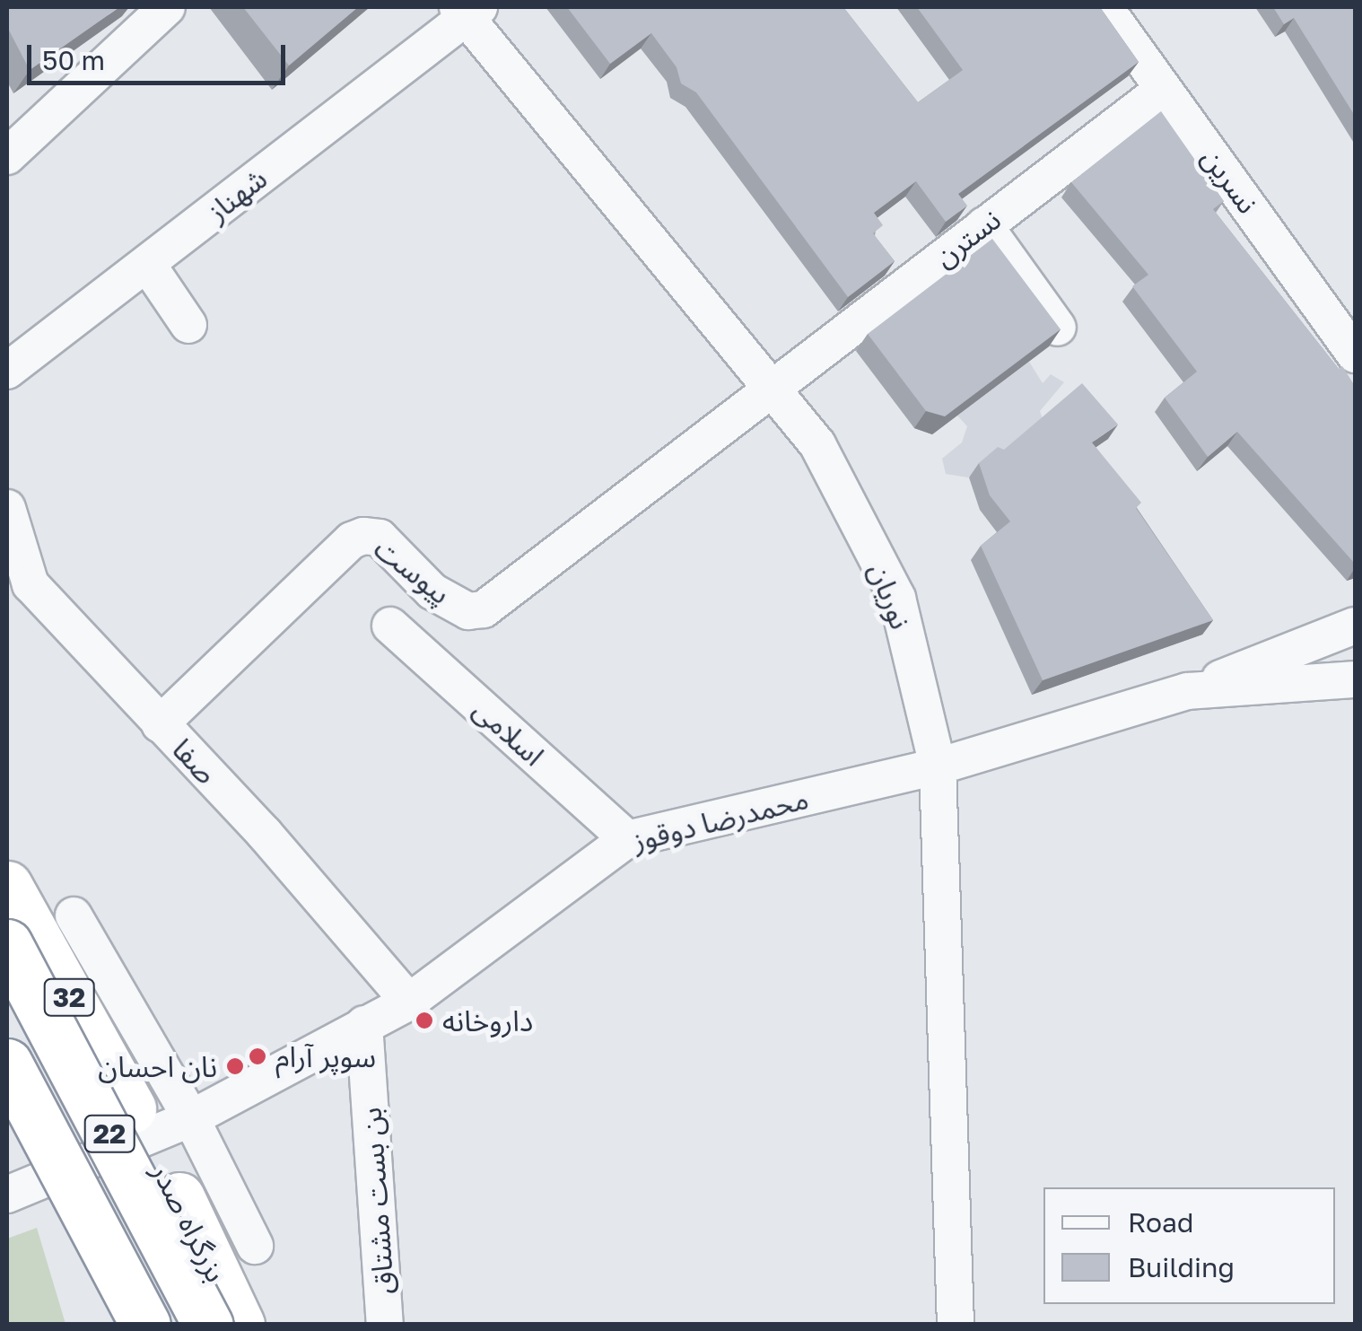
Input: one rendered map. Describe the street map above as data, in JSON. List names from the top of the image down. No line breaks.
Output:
{"streets":{"highway":["32","22","بزرگراه صدر"],"street":["نسرین","شهناز","نسترن","پیوست","نوریان","اسلامی","صفا","محمدرضا دوقوز","بن بست مشتاق"]},"crossings":[["نسرین","نسترن"],["شهناز","نوریان"],["نسترن","پیوست"],["نسترن","نوریان"],["پیوست","نوریان"],["پیوست","صفا"],["نوریان","محمدرضا دوقوز"],["اسلامی","محمدرضا دوقوز"],["صفا","محمدرضا دوقوز"],["محمدرضا دوقوز","بن بست مشتاق"]],"places":["داروخانه","سوپر آرام","نان احسان"],"legend":["Road","Building"],"scale_bar":"50 m"}
